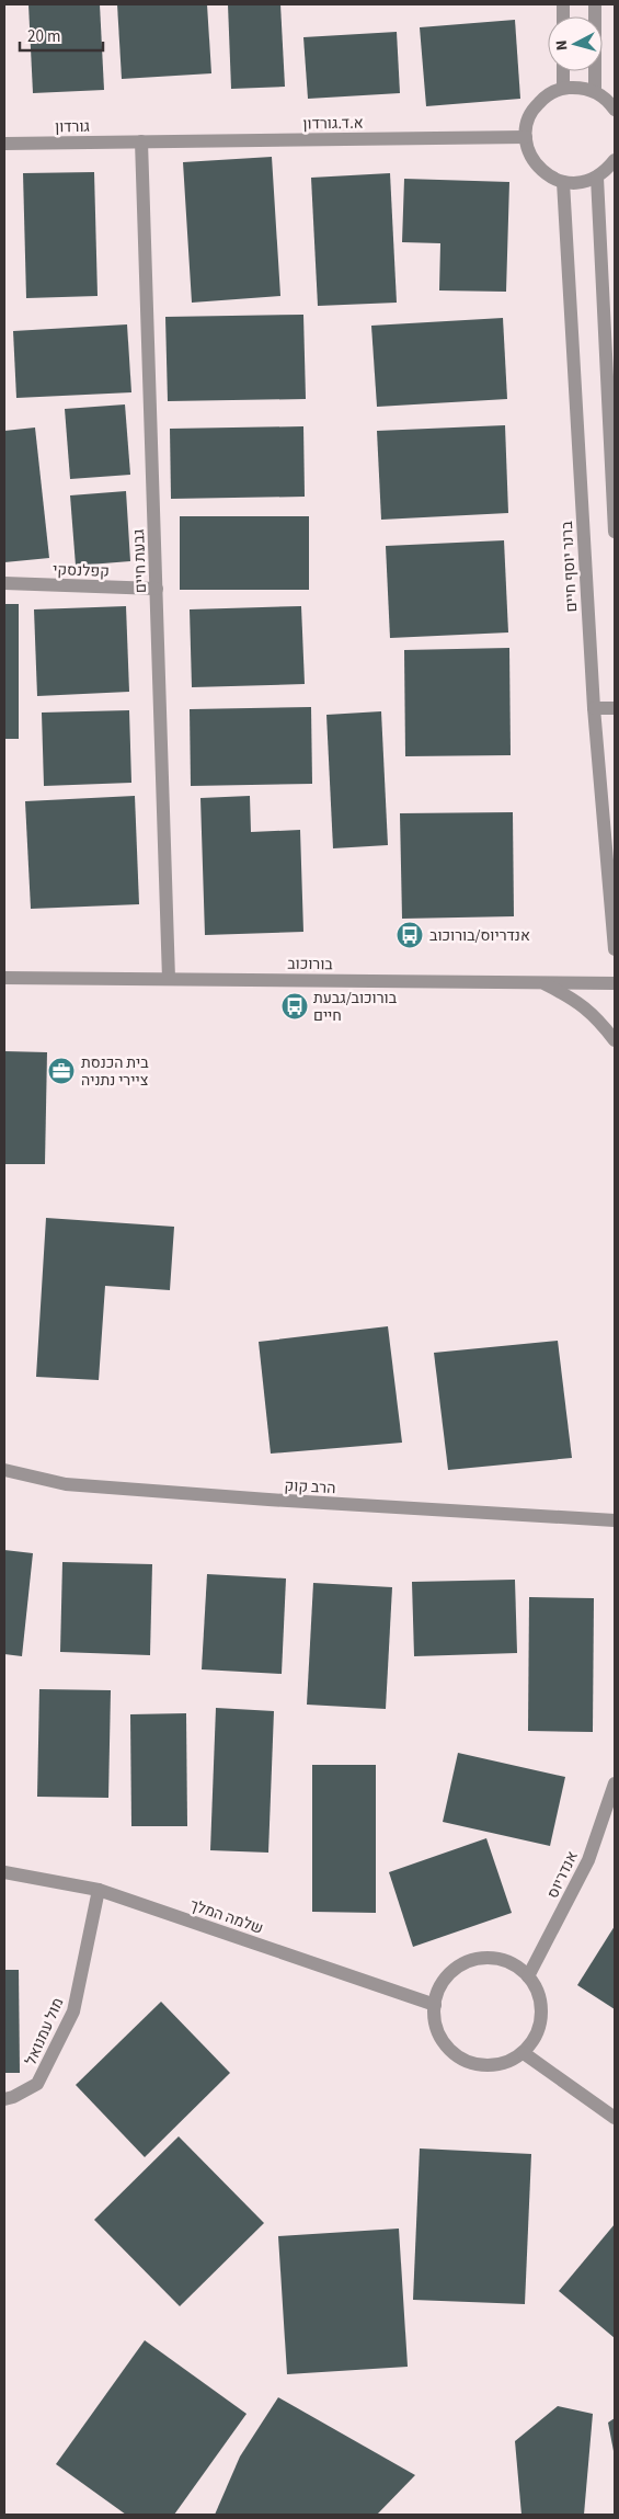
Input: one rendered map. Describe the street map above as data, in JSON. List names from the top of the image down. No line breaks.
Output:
{"streets":{"street":["א.ד.גורדון","גורדון","גבעת חיים","ברנר יוסף חיים","קפלנסקי","בורוכוב","הרב קוק","אנדריוס","שלמה המלך","מול עמנואל"]},"crossings":[["א.ד.גורדון","גורדון"],["א.ד.גורדון","גבעת חיים"],["גורדון","גבעת חיים"],["גבעת חיים","קפלנסקי"],["גבעת חיים","בורוכוב"],["אנדריוס","שלמה המלך"],["שלמה המלך","מול עמנואל"]],"places":{"bus stop":["אנדריוס/בורוכוב","בורוכוב/גבעת חיים"],"office":["בית הכנסת ציירי נתניה"]},"scale_bar":"20 m","north":"left"}
